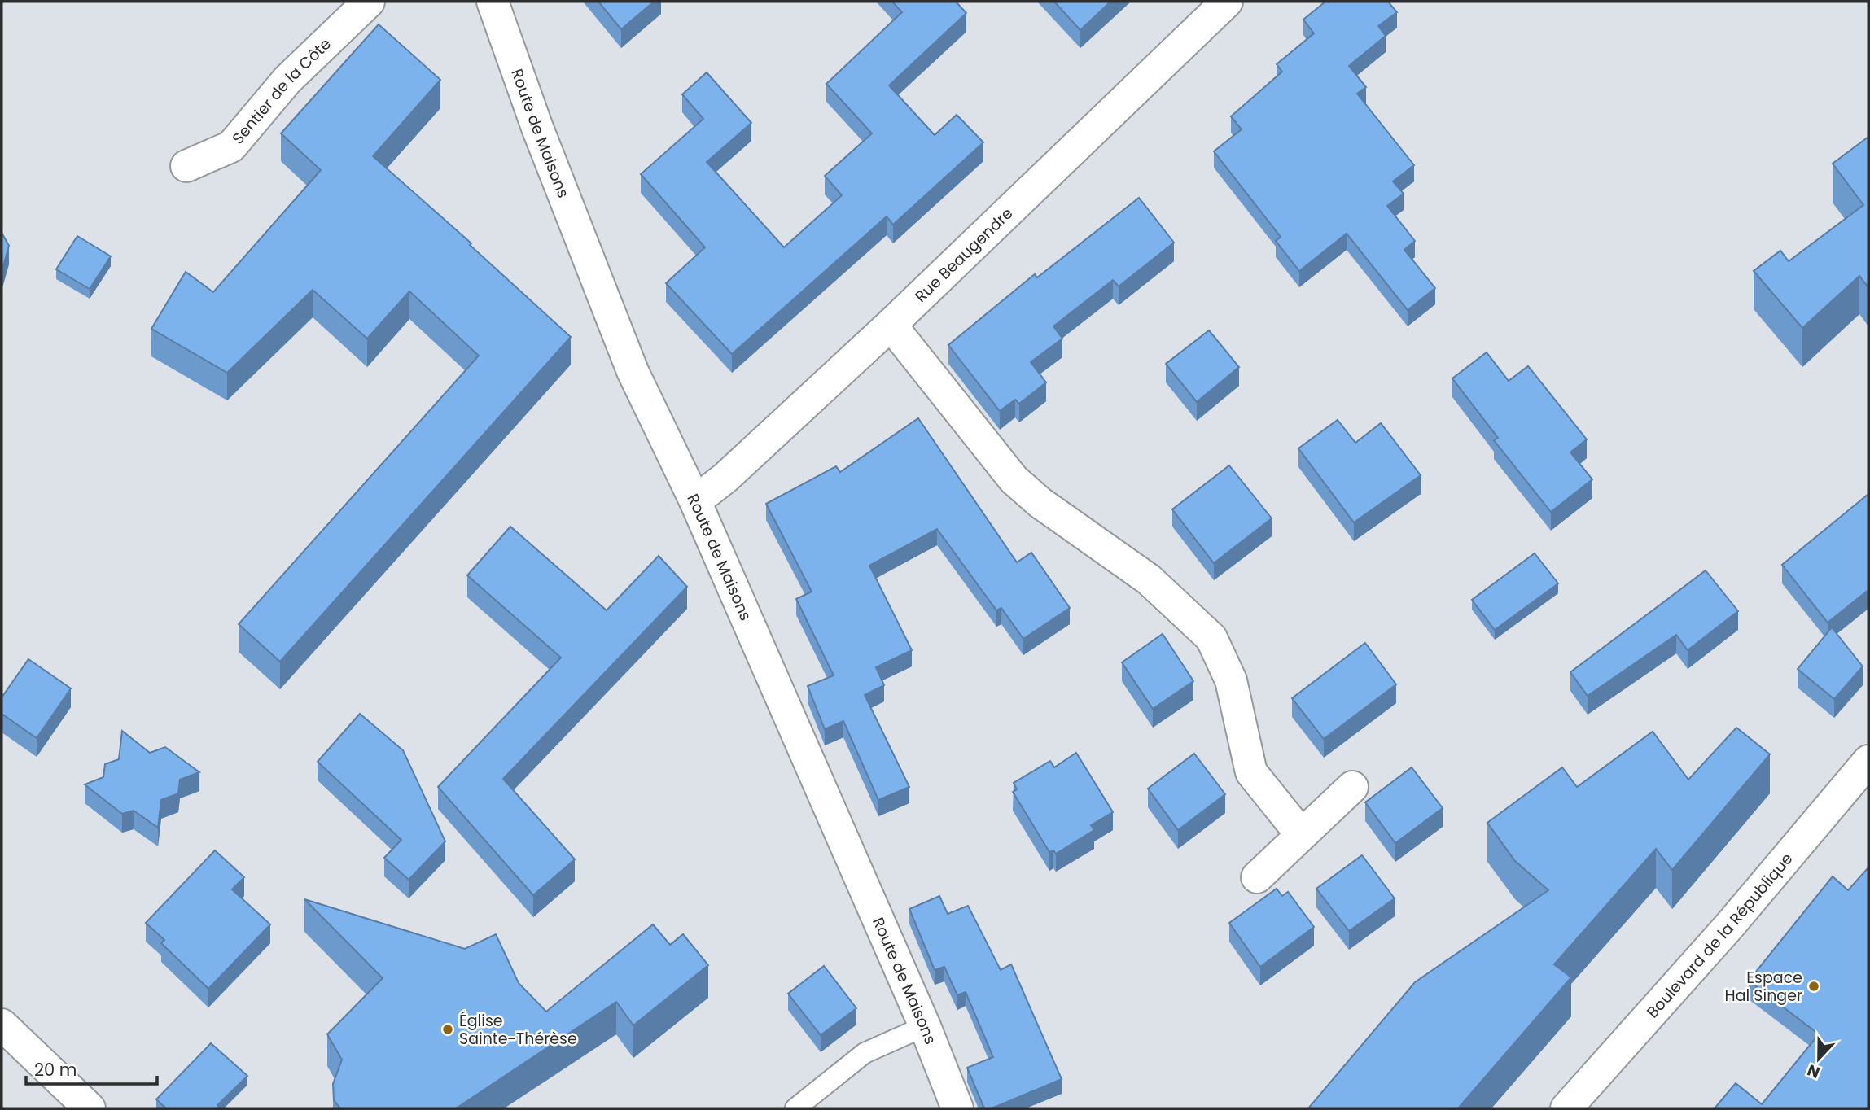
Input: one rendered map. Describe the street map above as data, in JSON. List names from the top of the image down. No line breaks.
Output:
{"streets":{"street":["Sentier de la Côte","Route de Maisons","Rue Beaugendre","Boulevard de la République"]},"crossings":[["Route de Maisons","Rue Beaugendre"]],"places":["Espace Hal Singer","Église Sainte-Thérèse"],"scale_bar":"20 m","north":"bottom"}
